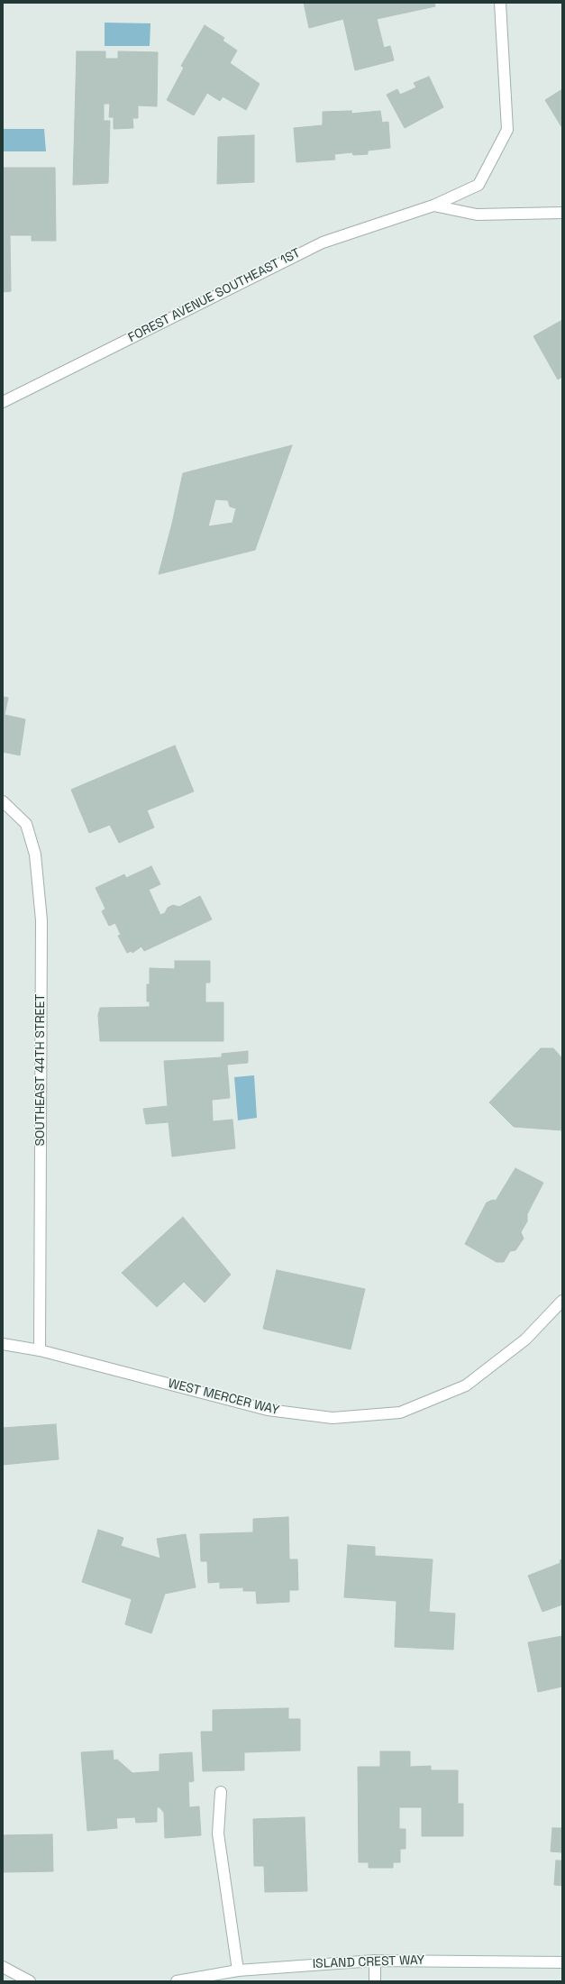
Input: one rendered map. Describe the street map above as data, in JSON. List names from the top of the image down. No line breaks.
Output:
{"streets":{"street":["FOREST AVENUE SOUTHEAST 1ST","SOUTHEAST 44TH STREET","WEST MERCER WAY","ISLAND CREST WAY"]},"crossings":[["SOUTHEAST 44TH STREET","WEST MERCER WAY"]]}
